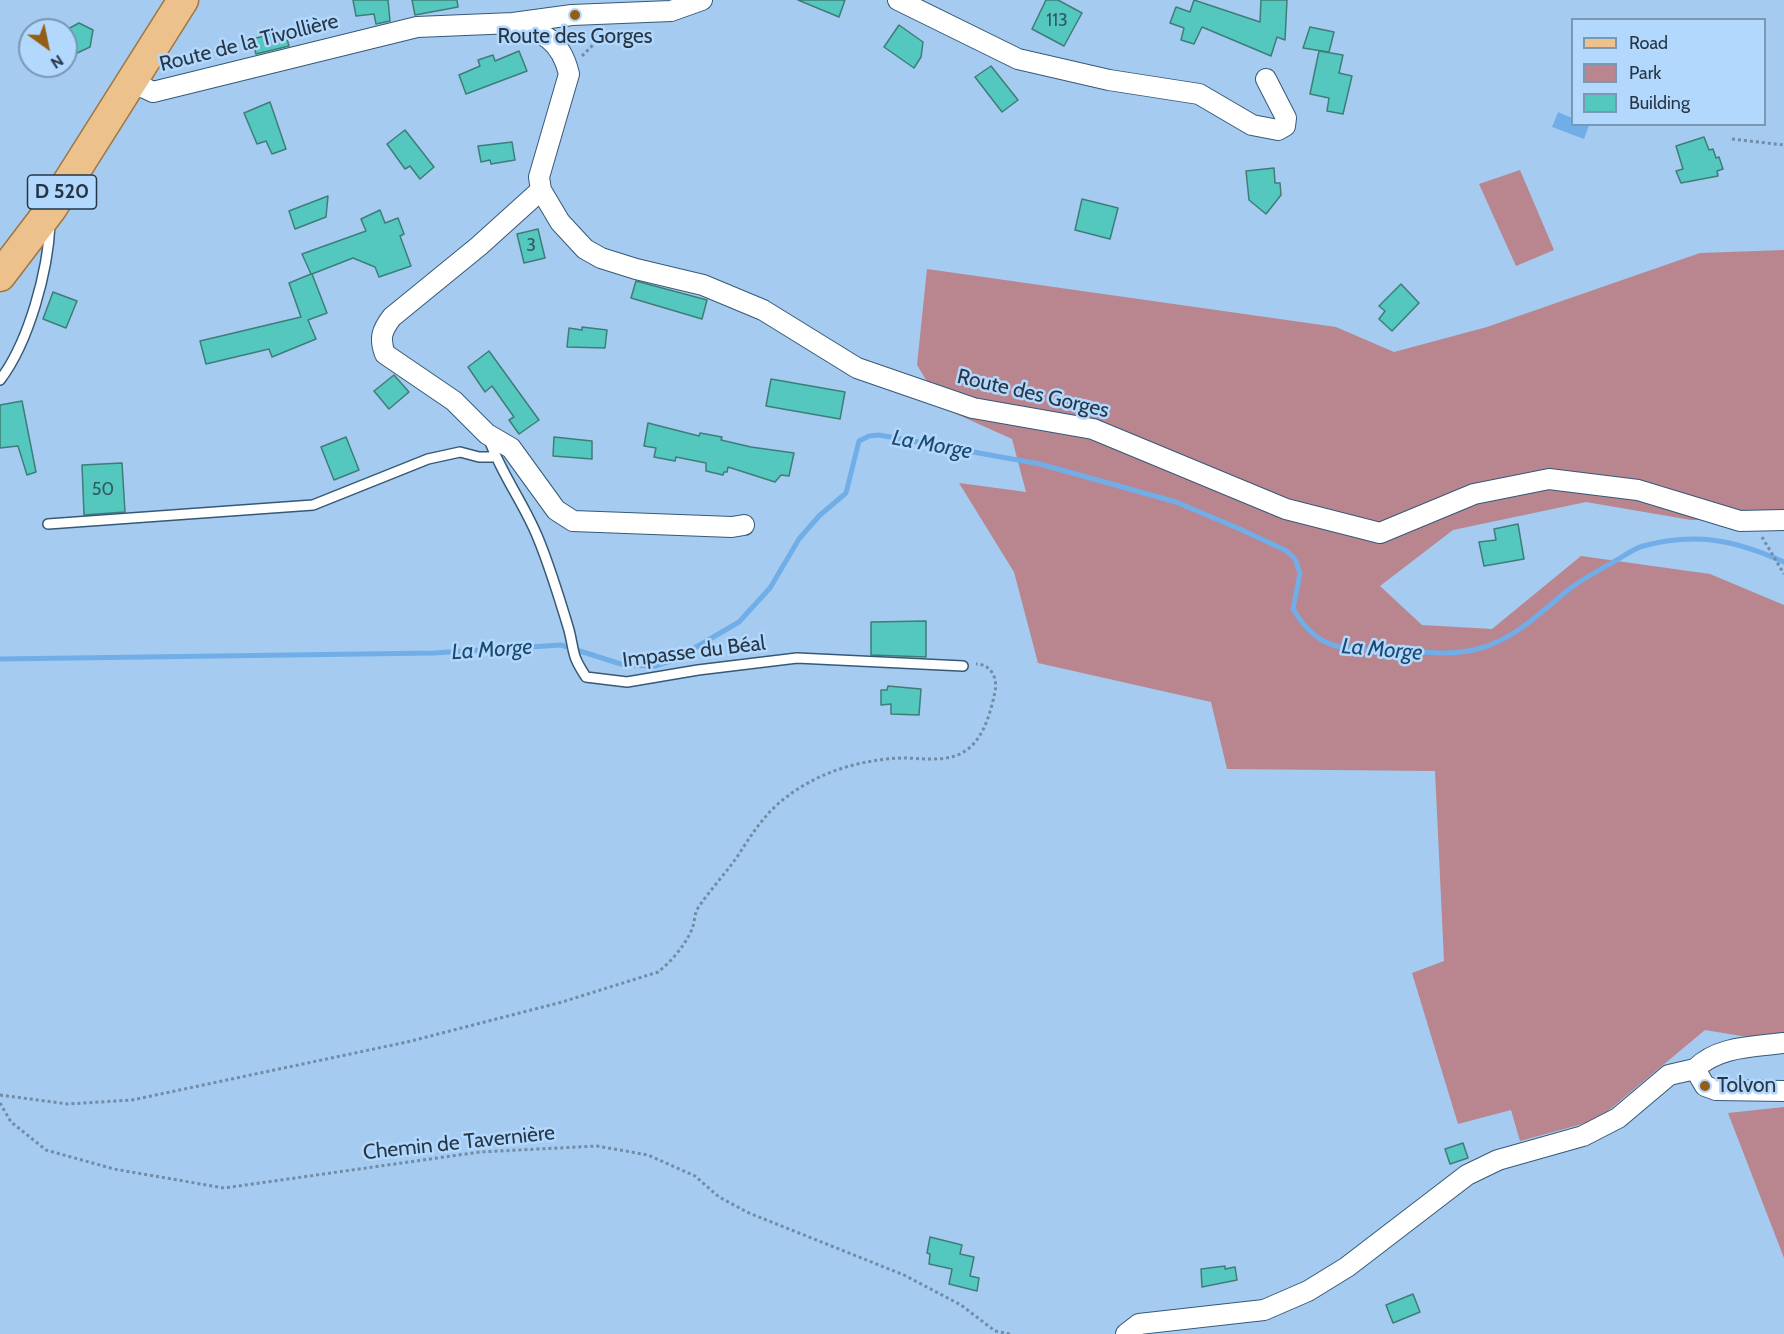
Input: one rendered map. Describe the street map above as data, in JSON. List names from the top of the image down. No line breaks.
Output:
{"streets":{"main road":["D 520"],"street":["Route de la Tivollière","Route des Gorges"],"lane":["Impasse du Béal"],"path":["Chemin de Tavernière"]},"crossings":[["Route de la Tivollière","D 520"]],"water":["La Morge"],"places":["Route des Gorges","Tolvon"],"house_numbers":["113","3","50"],"legend":["Road","Park","Building"],"north":"bottom right"}
